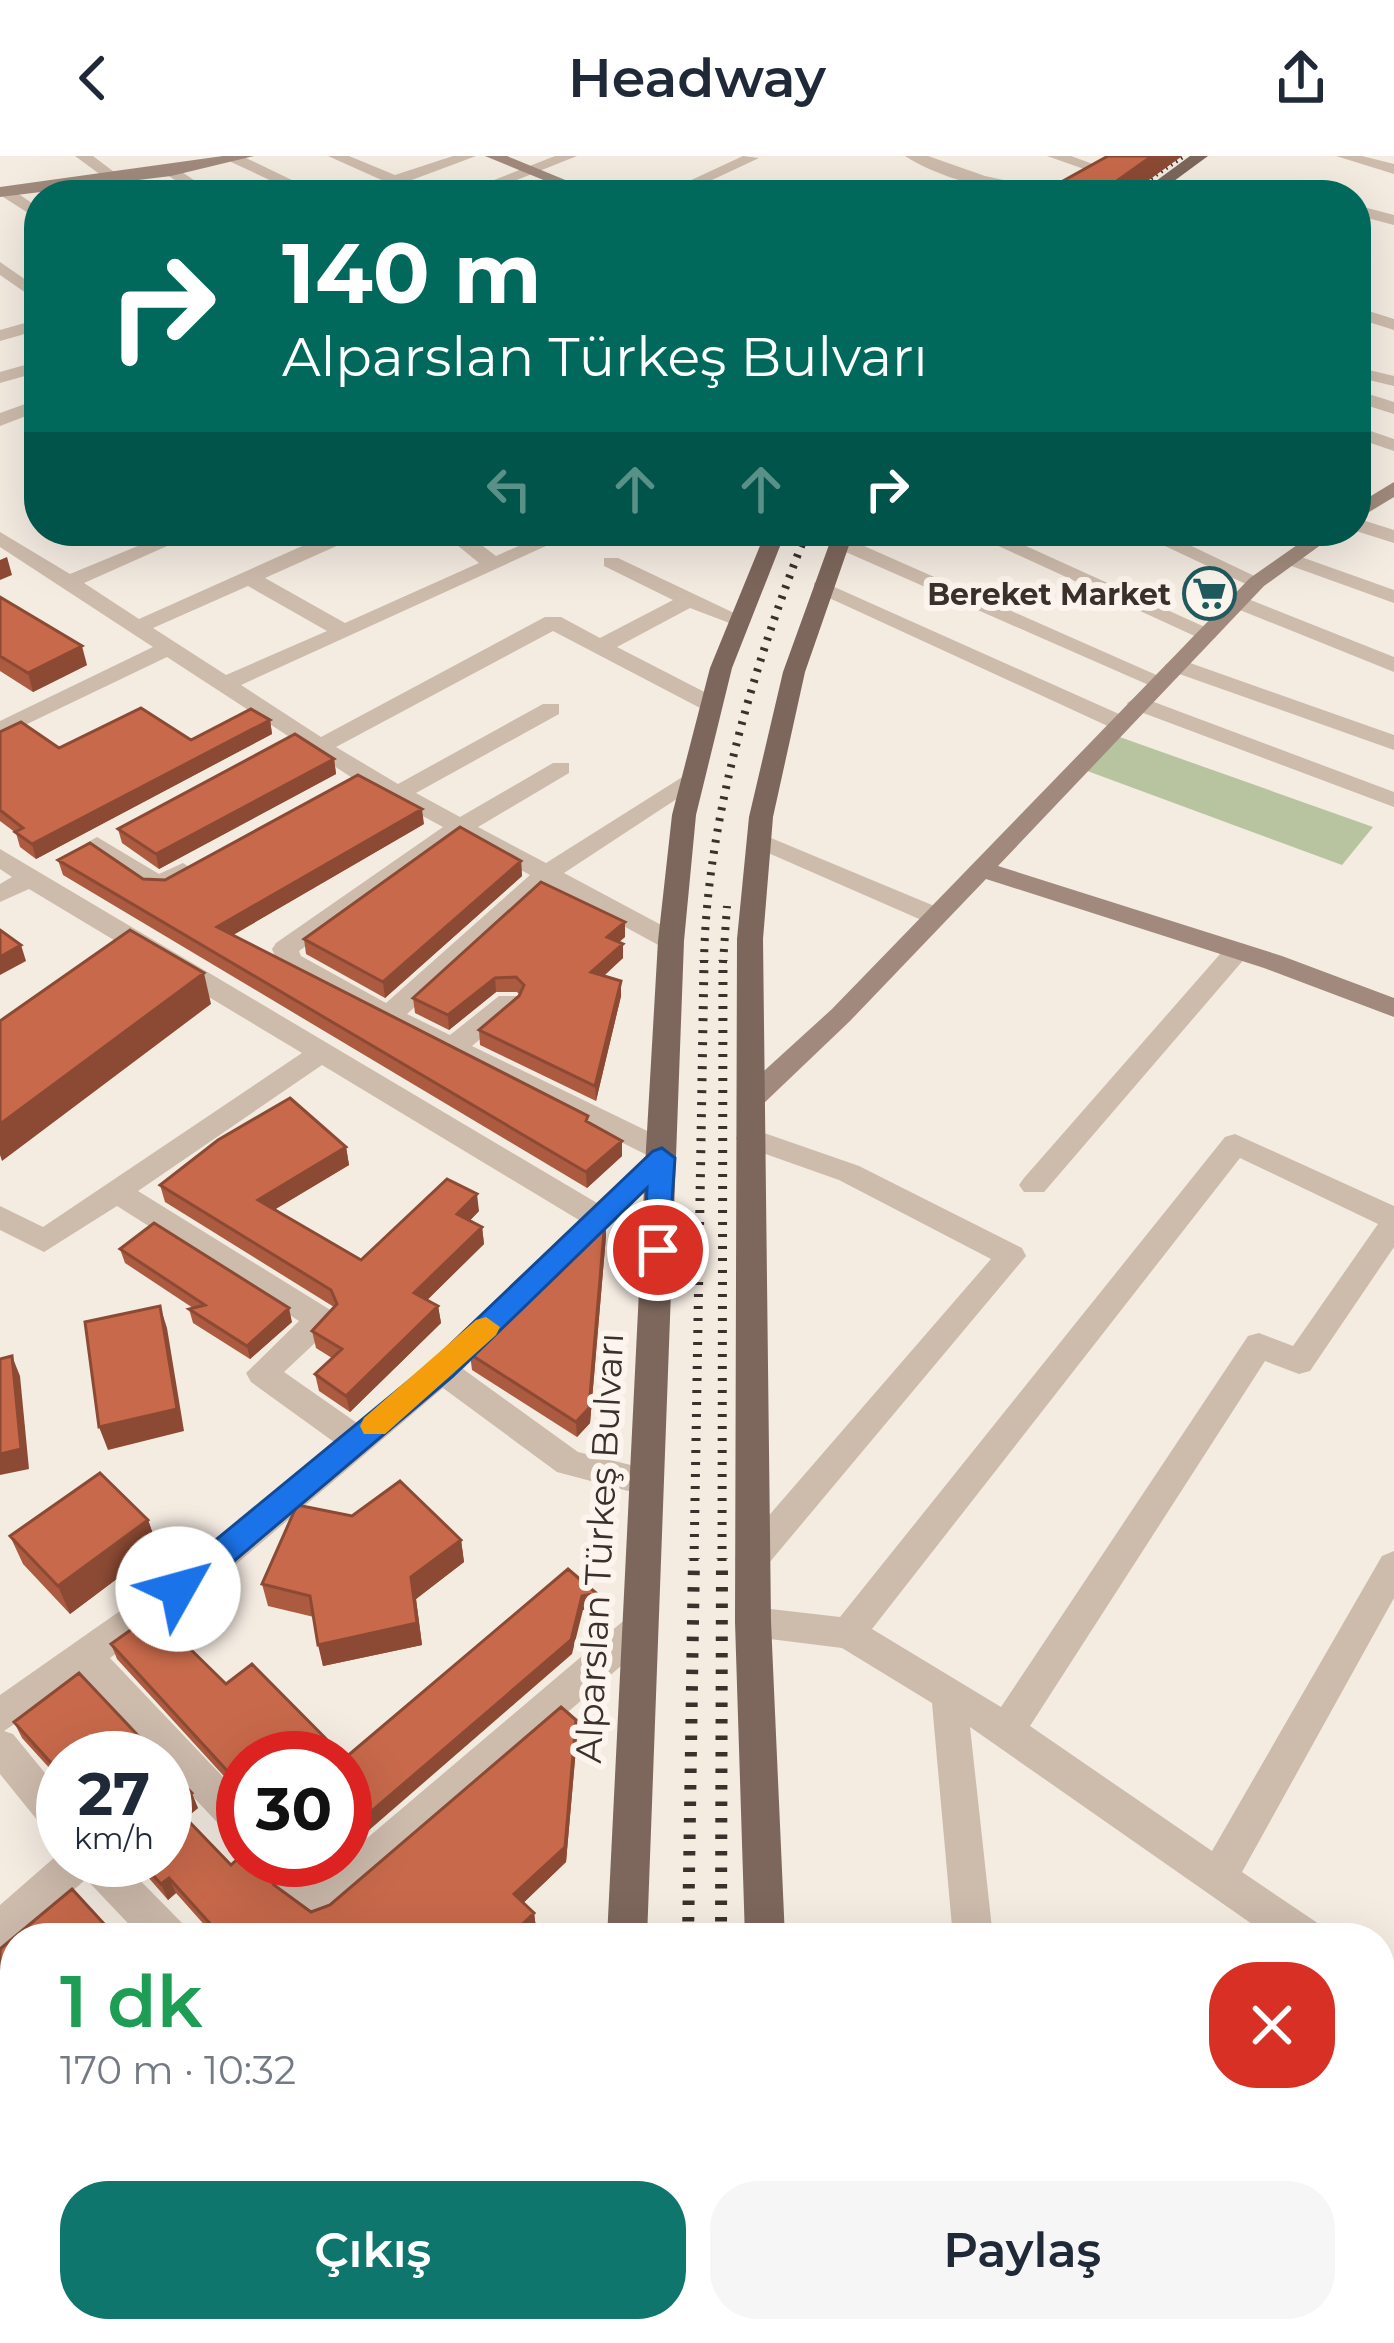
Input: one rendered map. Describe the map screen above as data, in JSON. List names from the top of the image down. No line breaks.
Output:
{"streets":{"main road":["Alparslan Türkeş Bulvarı"]},"places":{"supermarket":["Bereket Market"]},"page":{"header":"Headway","turn":["140 m","Alparslan Türkeş Bulvarı"],"speed":"27 km/h","limit":"30","heading":["1 dk","170 m · 10:32"],"buttons":["Çıkış","Paylaş"]}}
